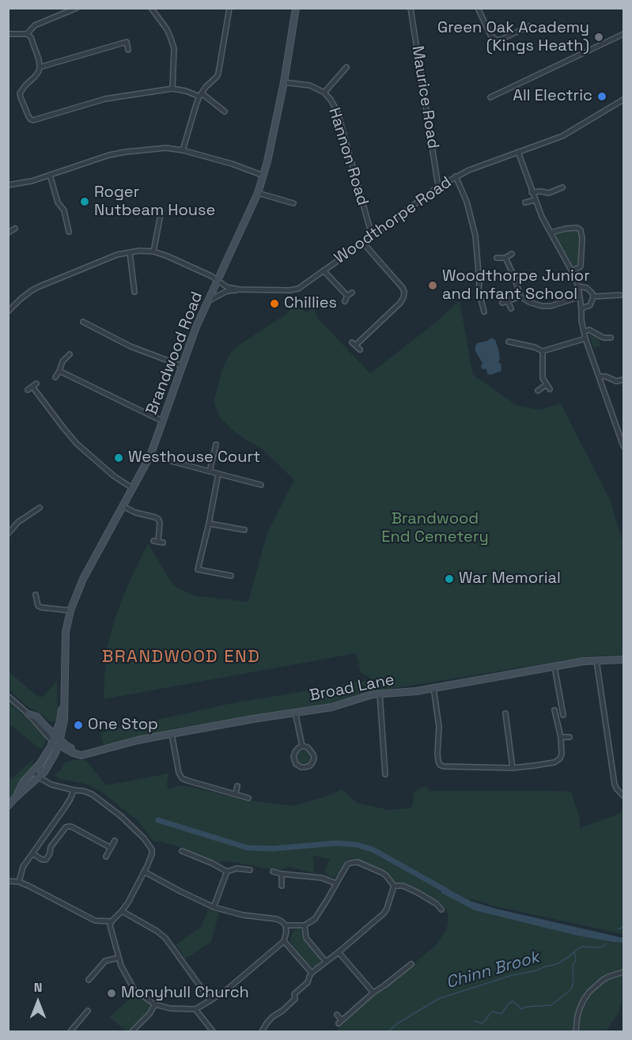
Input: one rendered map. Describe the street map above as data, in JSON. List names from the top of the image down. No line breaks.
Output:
{"streets":{"street":["Maurice Road","Hannon Road","Woodthorpe Road","Brandwood Road","Broad Lane"]},"crossings":[["Maurice Road","Woodthorpe Road"],["Hannon Road","Woodthorpe Road"],["Hannon Road","Brandwood Road"],["Woodthorpe Road","Brandwood Road"]],"districts":["BRANDWOOD END"],"water":["Chinn Brook"],"parks":["Brandwood End Cemetery"],"places":["Green Oak Academy (Kings Heath)","All Electric","Roger Nutbeam House","Woodthorpe Junior and Infant School","Chillies","Westhouse Court","War Memorial","One Stop","Monyhull Church"],"north":"top"}
